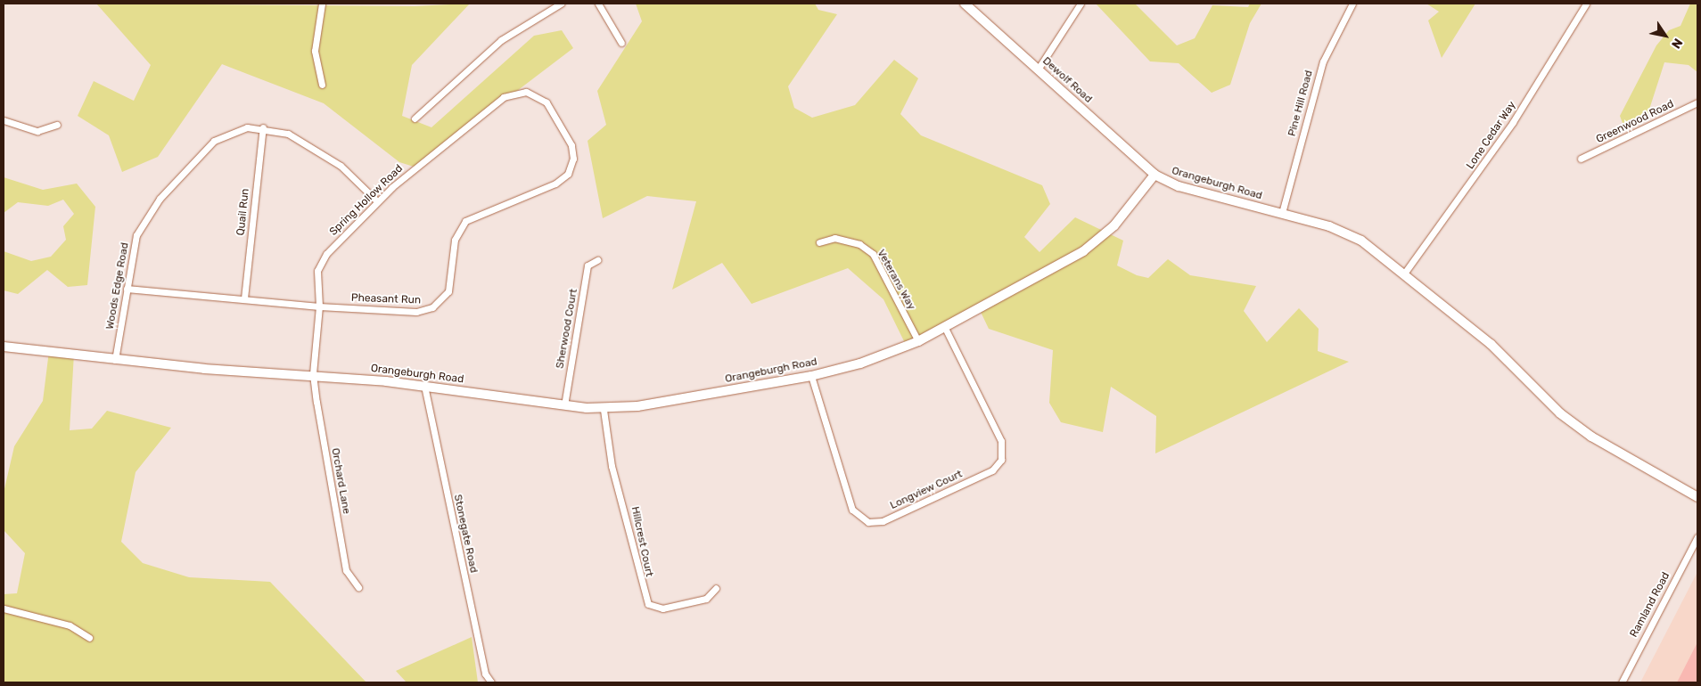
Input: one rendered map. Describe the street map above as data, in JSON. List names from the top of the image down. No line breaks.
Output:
{"streets":{"street":["Dewolf Road","Pine Hill Road","Greenwood Road","Lone Cedar Way","Orangeburgh Road","Spring Hollow Road","Quail Run","Veterans Way","Woods Edge Road","Pheasant Run","Sherwood Court","Orchard Lane","Longview Court","Stonegate Road","Hillcrest Court","Ramland Road"]},"crossings":[["Dewolf Road","Orangeburgh Road"],["Pine Hill Road","Orangeburgh Road"],["Lone Cedar Way","Orangeburgh Road"],["Orangeburgh Road","Spring Hollow Road"],["Orangeburgh Road","Veterans Way"],["Orangeburgh Road","Woods Edge Road"],["Orangeburgh Road","Sherwood Court"],["Orangeburgh Road","Orchard Lane"],["Orangeburgh Road","Longview Court"],["Orangeburgh Road","Stonegate Road"],["Orangeburgh Road","Hillcrest Court"],["Spring Hollow Road","Woods Edge Road"],["Spring Hollow Road","Pheasant Run"],["Spring Hollow Road","Orchard Lane"],["Quail Run","Woods Edge Road"],["Quail Run","Pheasant Run"],["Woods Edge Road","Pheasant Run"]],"north":"bottom right"}
